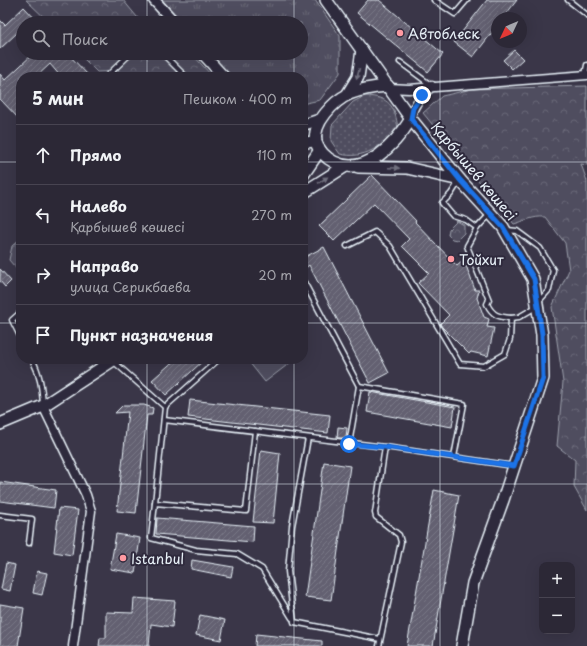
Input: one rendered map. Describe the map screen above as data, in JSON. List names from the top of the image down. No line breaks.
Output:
{"streets":{"main road":["Қарбышев көшесі"]},"places":["Автоблеск","Тойхит","Istanbul"],"north":"bottom left","page":{"search":"Поиск","heading":["5 мин","Пешком · 400 m"],"list":[["Прямо","110 m"],["Налево","Қарбышев көшесі","270 m"],["Направо","улица Серикбаева","20 m"],"Пункт назначения"],"map_buttons":["+","−"]}}
